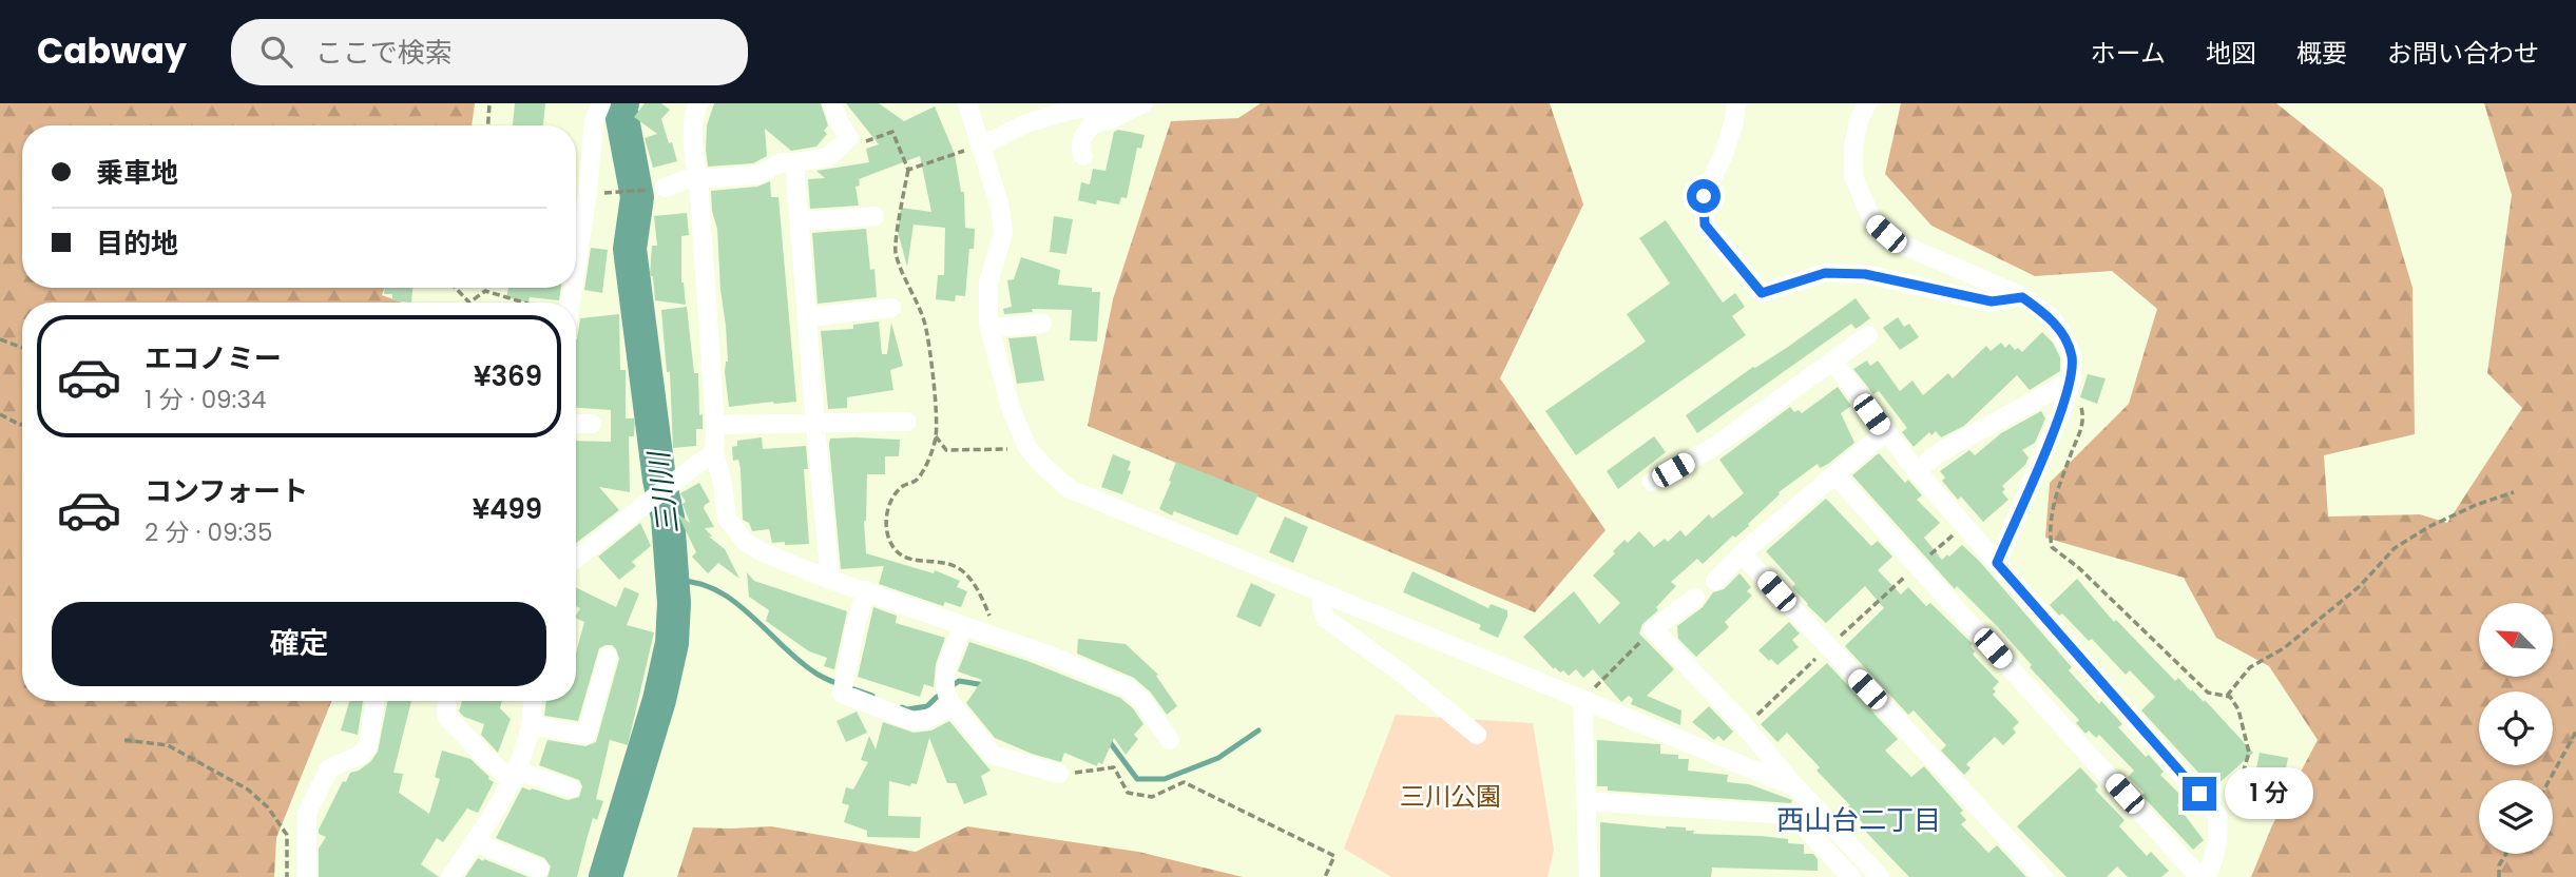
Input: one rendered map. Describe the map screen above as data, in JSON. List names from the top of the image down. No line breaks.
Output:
{"districts":["西山台二丁目"],"water":["三川川"],"parks":["三川公園"],"north":"top left","page":{"header":"Cabway","search":"ここで検索","nav":["ホーム","地図","概要","お問い合わせ"],"banner":["乗車地","目的地"],"list":[{"name":"エコノミー","note":"1 分 · 09:34","value":"¥369"},{"name":"コンフォート","note":"2 分 · 09:35","value":"¥499"}],"buttons":"確定","bubble":"1 分"}}
